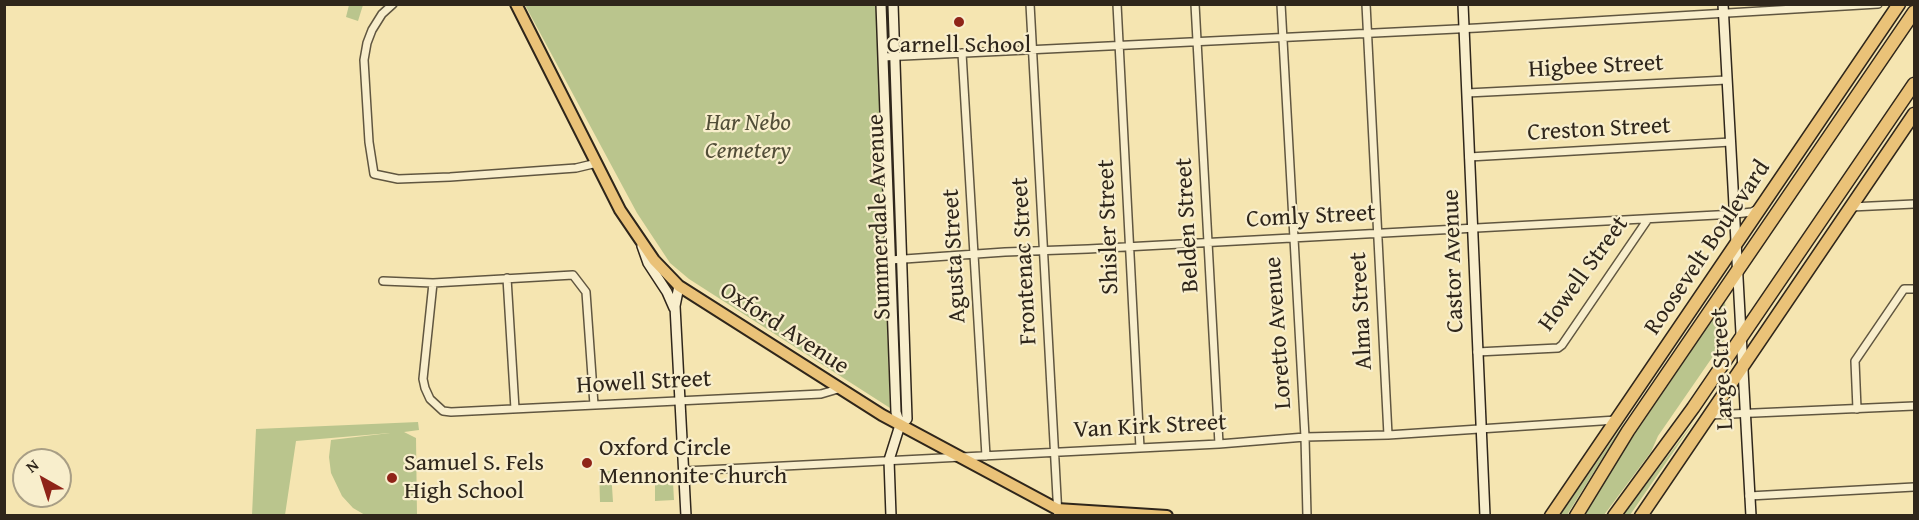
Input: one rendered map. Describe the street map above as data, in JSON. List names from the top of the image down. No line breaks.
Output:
{"streets":{"highway":["Roosevelt Boulevard"],"main road":["Oxford Avenue"],"street":["Higbee Street","Creston Street","Summerdale Avenue","Comly Street","Belden Street","Shisler Street","Agusta Street","Frontenac Street","Castor Avenue","Howell Street","Alma Street","Loretto Avenue","Large Street","Van Kirk Street"]},"crossings":[["Higbee Street","Castor Avenue"],["Higbee Street","Large Street"],["Creston Street","Castor Avenue"],["Creston Street","Large Street"],["Summerdale Avenue","Comly Street"],["Summerdale Avenue","Oxford Avenue"],["Summerdale Avenue","Van Kirk Street"],["Comly Street","Belden Street"],["Comly Street","Shisler Street"],["Comly Street","Roosevelt Boulevard"],["Comly Street","Agusta Street"],["Comly Street","Frontenac Street"],["Comly Street","Castor Avenue"],["Comly Street","Howell Street"],["Comly Street","Alma Street"],["Comly Street","Loretto Avenue"],["Comly Street","Large Street"],["Belden Street","Van Kirk Street"],["Shisler Street","Van Kirk Street"],["Roosevelt Boulevard","Large Street"],["Roosevelt Boulevard","Van Kirk Street"],["Agusta Street","Van Kirk Street"],["Frontenac Street","Oxford Avenue"],["Frontenac Street","Van Kirk Street"],["Castor Avenue","Howell Street"],["Castor Avenue","Van Kirk Street"],["Howell Street","Oxford Avenue"],["Alma Street","Van Kirk Street"],["Oxford Avenue","Van Kirk Street"],["Loretto Avenue","Van Kirk Street"]],"parks":["Har Nebo Cemetery"],"places":["Carnell School","Oxford Circle Mennonite Church","Samuel S. Fels High School"],"north":"top left"}
